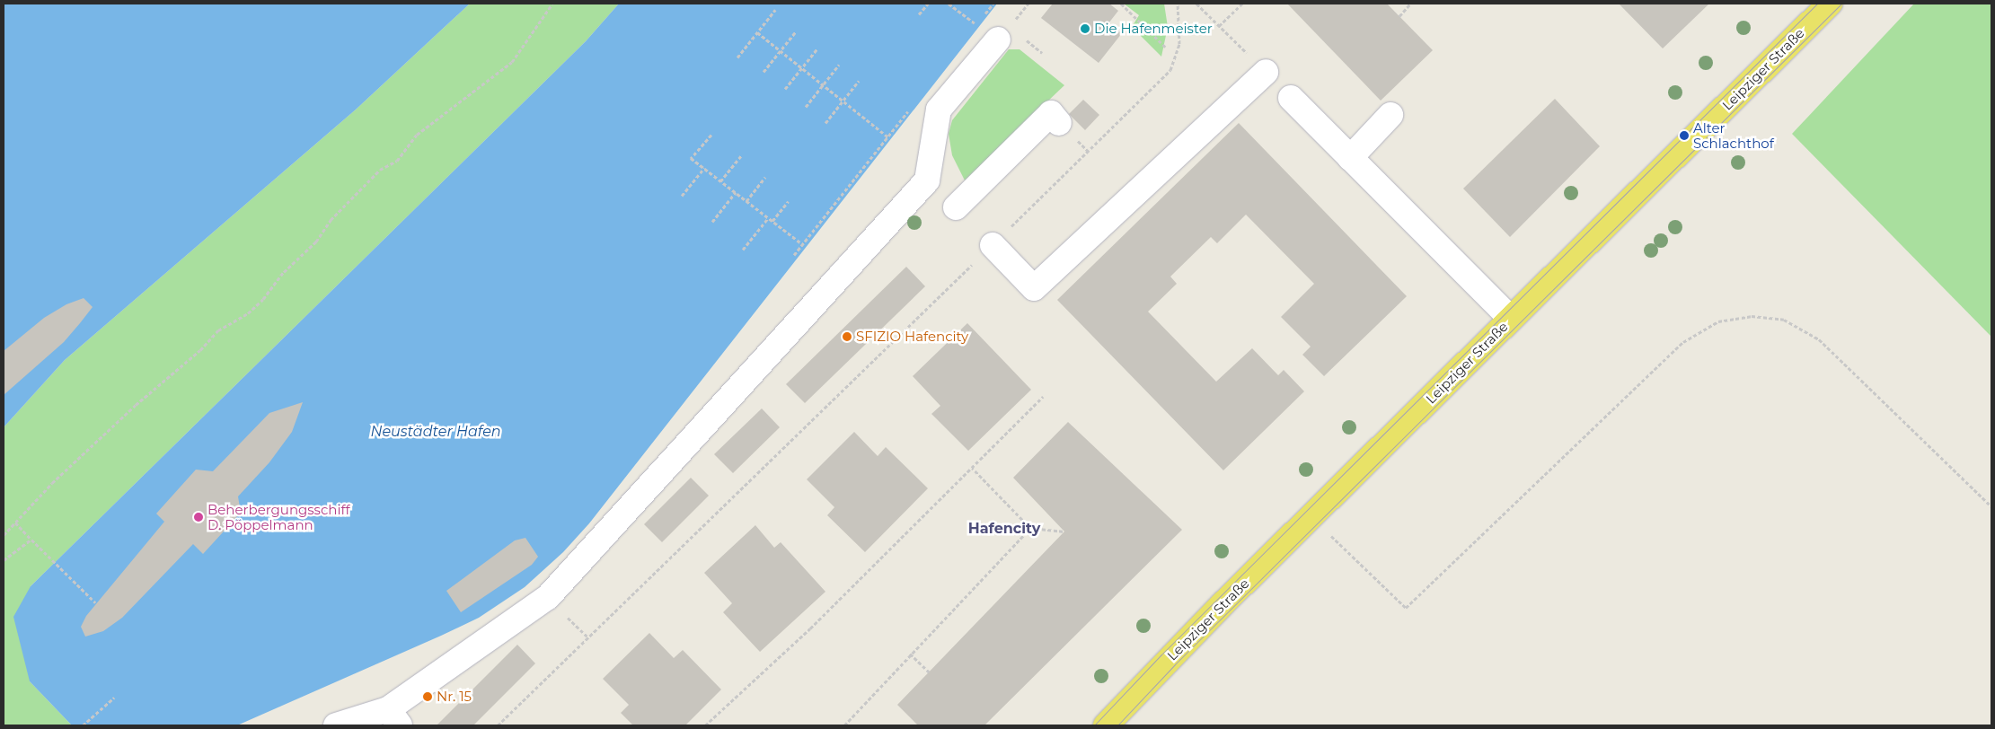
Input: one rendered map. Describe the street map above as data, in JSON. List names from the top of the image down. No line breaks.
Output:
{"streets":{"main road":["Leipziger Straße"]},"districts":["Hafencity"],"water":["Neustädter Hafen"],"places":["Die Hafenmeister","Alter Schlachthof","SFIZIO Hafencity","Beherbergungsschiff D. Pöppelmann","Nr. 15"]}
